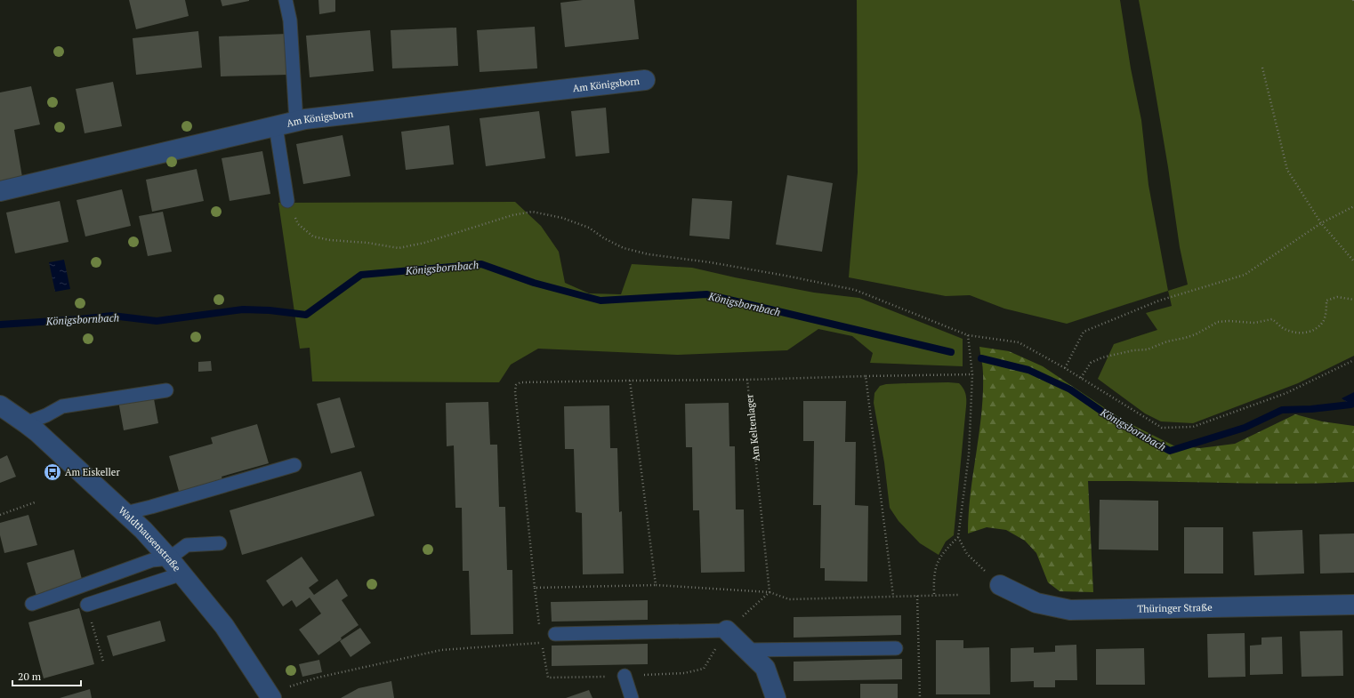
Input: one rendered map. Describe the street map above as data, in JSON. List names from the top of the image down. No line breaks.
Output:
{"streets":{"street":["Am Königsborn","Waldthausenstraße","Thüringer Straße"],"path":["Am Keltenlager"]},"water":["Königsbornbach"],"places":{"bus stop":["Am Eiskeller"]},"scale_bar":"20 m"}
